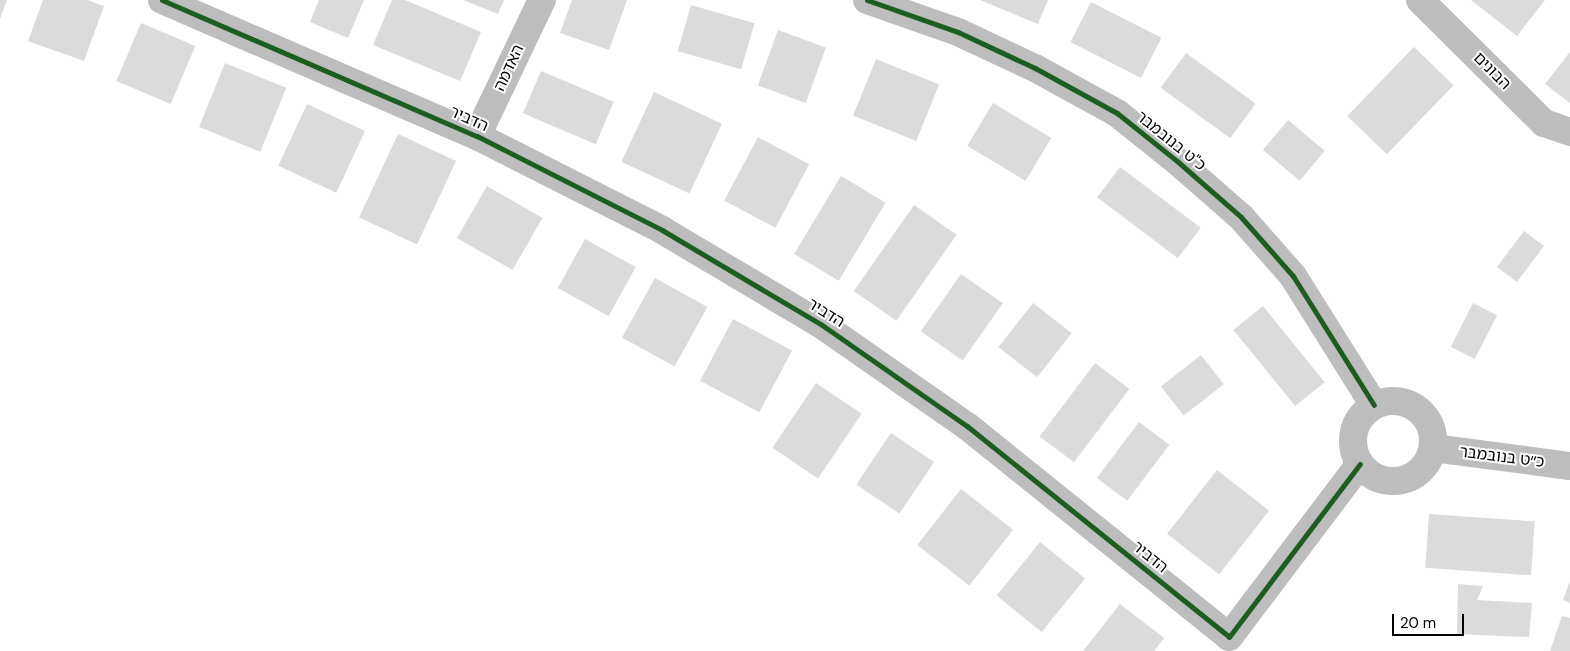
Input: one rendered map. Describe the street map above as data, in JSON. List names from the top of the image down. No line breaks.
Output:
{"streets":{"street":["האדמה","הבונים","הדביר","כ\"ט בנובמבר","כ״ט בנובמבר"]},"crossings":[["האדמה","הדביר"],["הדביר","כ\"ט בנובמבר"],["הדביר","כ״ט בנובמבר"],["כ\"ט בנובמבר","כ״ט בנובמבר"]],"scale_bar":"20 m"}
